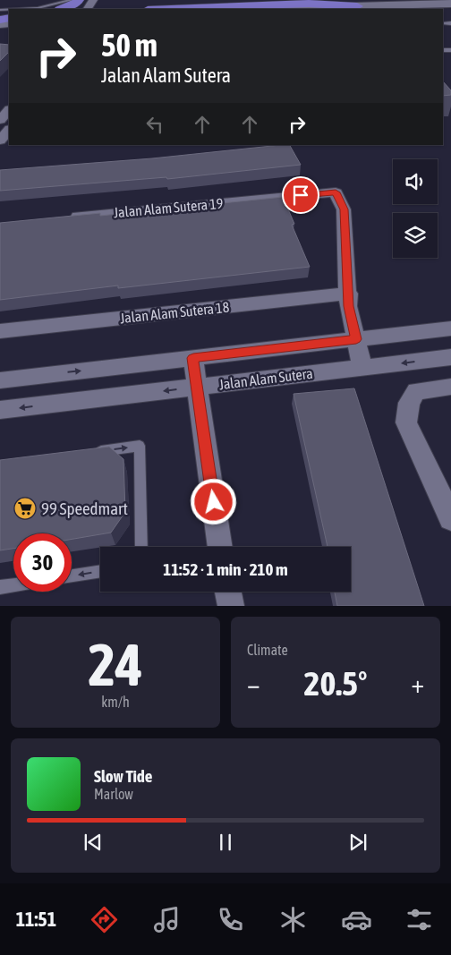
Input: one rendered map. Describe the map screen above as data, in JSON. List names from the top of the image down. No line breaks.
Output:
{"streets":{"street":["Jalan Alam Sutera 19","Jalan Alam Sutera 18","Jalan Alam Sutera"]},"crossings":[["Jalan Alam Sutera 19","Jalan Alam Sutera 18"]],"places":{"supermarket":["99 Speedmart"]},"page":{"turn":["50 m","Jalan Alam Sutera"],"limit":"30","trip":"11:52 · 1 min · 210 m","tile":[["24","km/h"],"Climate"],"heat":["−","20.5°","+"],"song":["Slow Tide","Marlow"],"tabs":"11:51"}}
